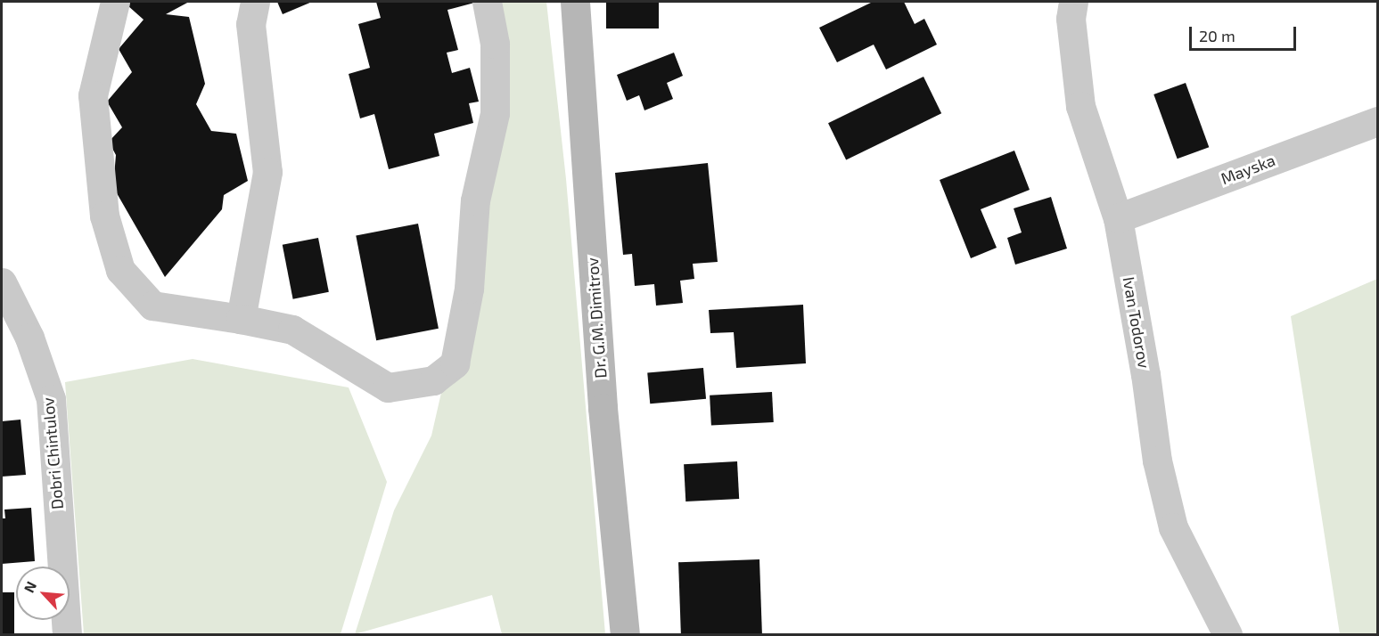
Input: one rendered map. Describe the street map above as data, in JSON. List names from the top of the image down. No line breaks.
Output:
{"streets":{"street":["Mayska","Dr. G.M. Dimitrov","Ivan Todorov","Dobri Chintulov"]},"crossings":[["Mayska","Ivan Todorov"]],"scale_bar":"20 m","north":"top left"}
